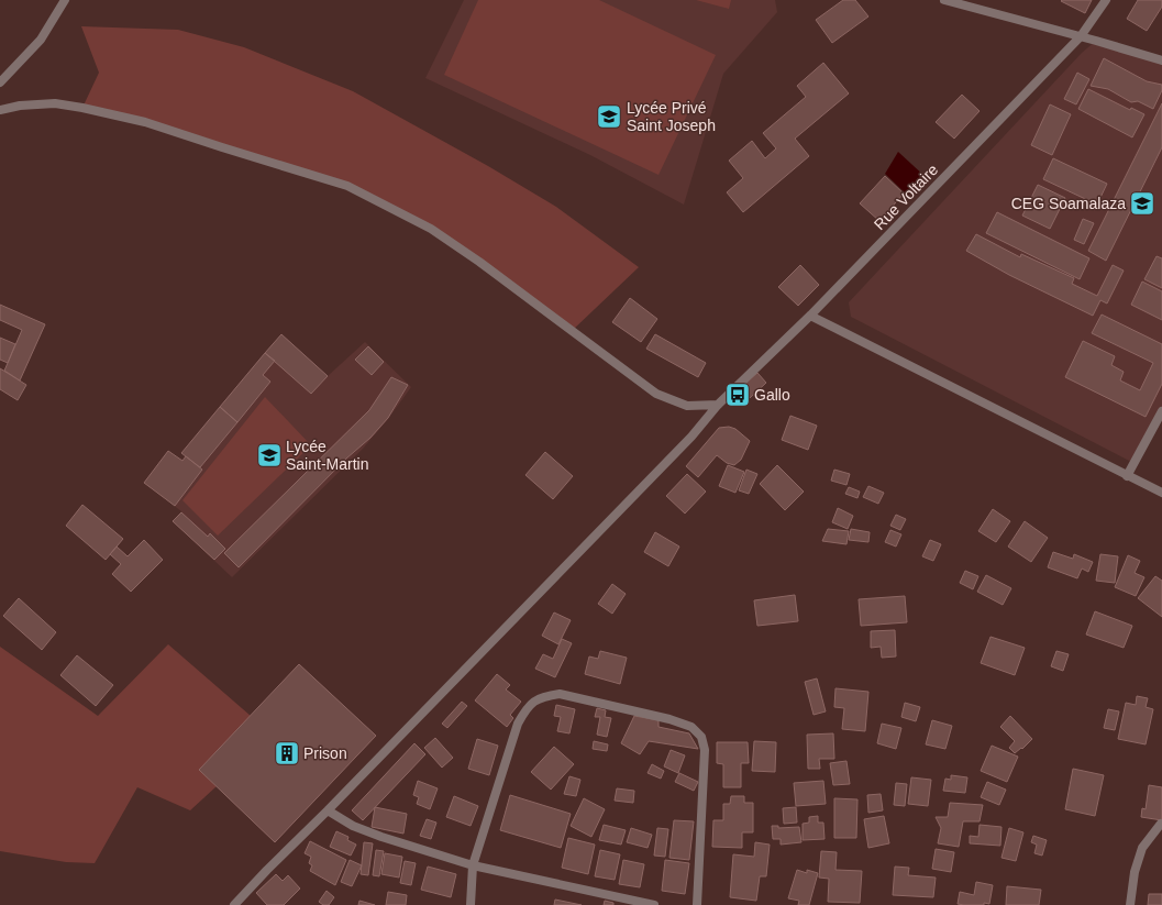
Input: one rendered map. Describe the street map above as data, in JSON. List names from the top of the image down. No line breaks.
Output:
{"streets":{"street":["Rue Voltaire"]},"places":{"school or university":["Lycée Privé Saint Joseph","CEG Soamalaza","Lycée Saint-Martin"],"bus stop":["Gallo"],"building":["Prison"]}}
